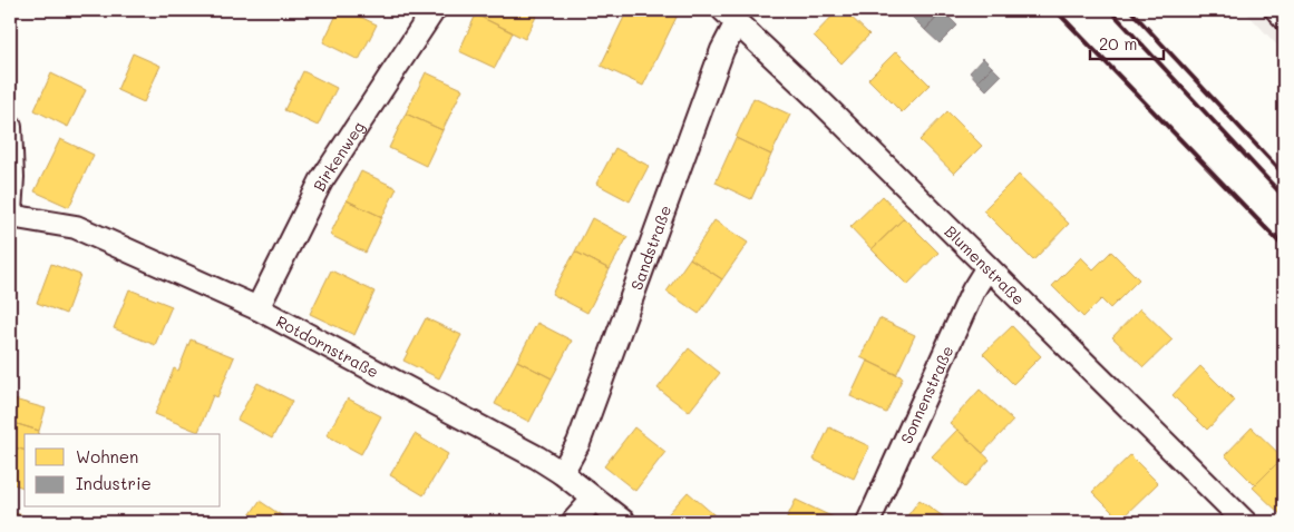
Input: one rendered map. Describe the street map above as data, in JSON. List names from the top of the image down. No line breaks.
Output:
{"streets":{"street":["Birkenweg","Sandstraße","Blumenstraße","Rotdornstraße","Sonnenstraße"]},"crossings":[["Birkenweg","Rotdornstraße"],["Sandstraße","Blumenstraße"],["Sandstraße","Rotdornstraße"],["Blumenstraße","Sonnenstraße"]],"legend":["Wohnen","Industrie"],"scale_bar":"20 m"}
